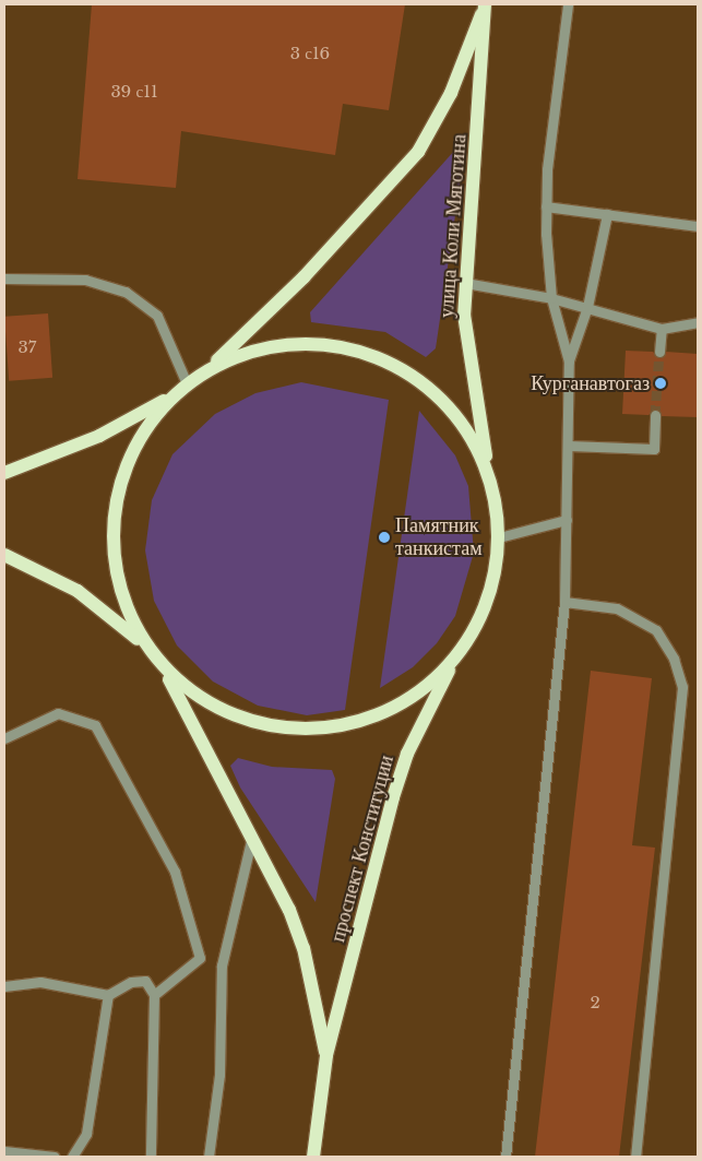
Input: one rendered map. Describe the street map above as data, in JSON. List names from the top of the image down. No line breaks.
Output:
{"streets":{"main road":["улица Коли Мяготина","проспект Конституции"]},"places":["Курганавтогаз","Памятник танкистам"],"house_numbers":["3 с16","39 с11","37","2"]}
